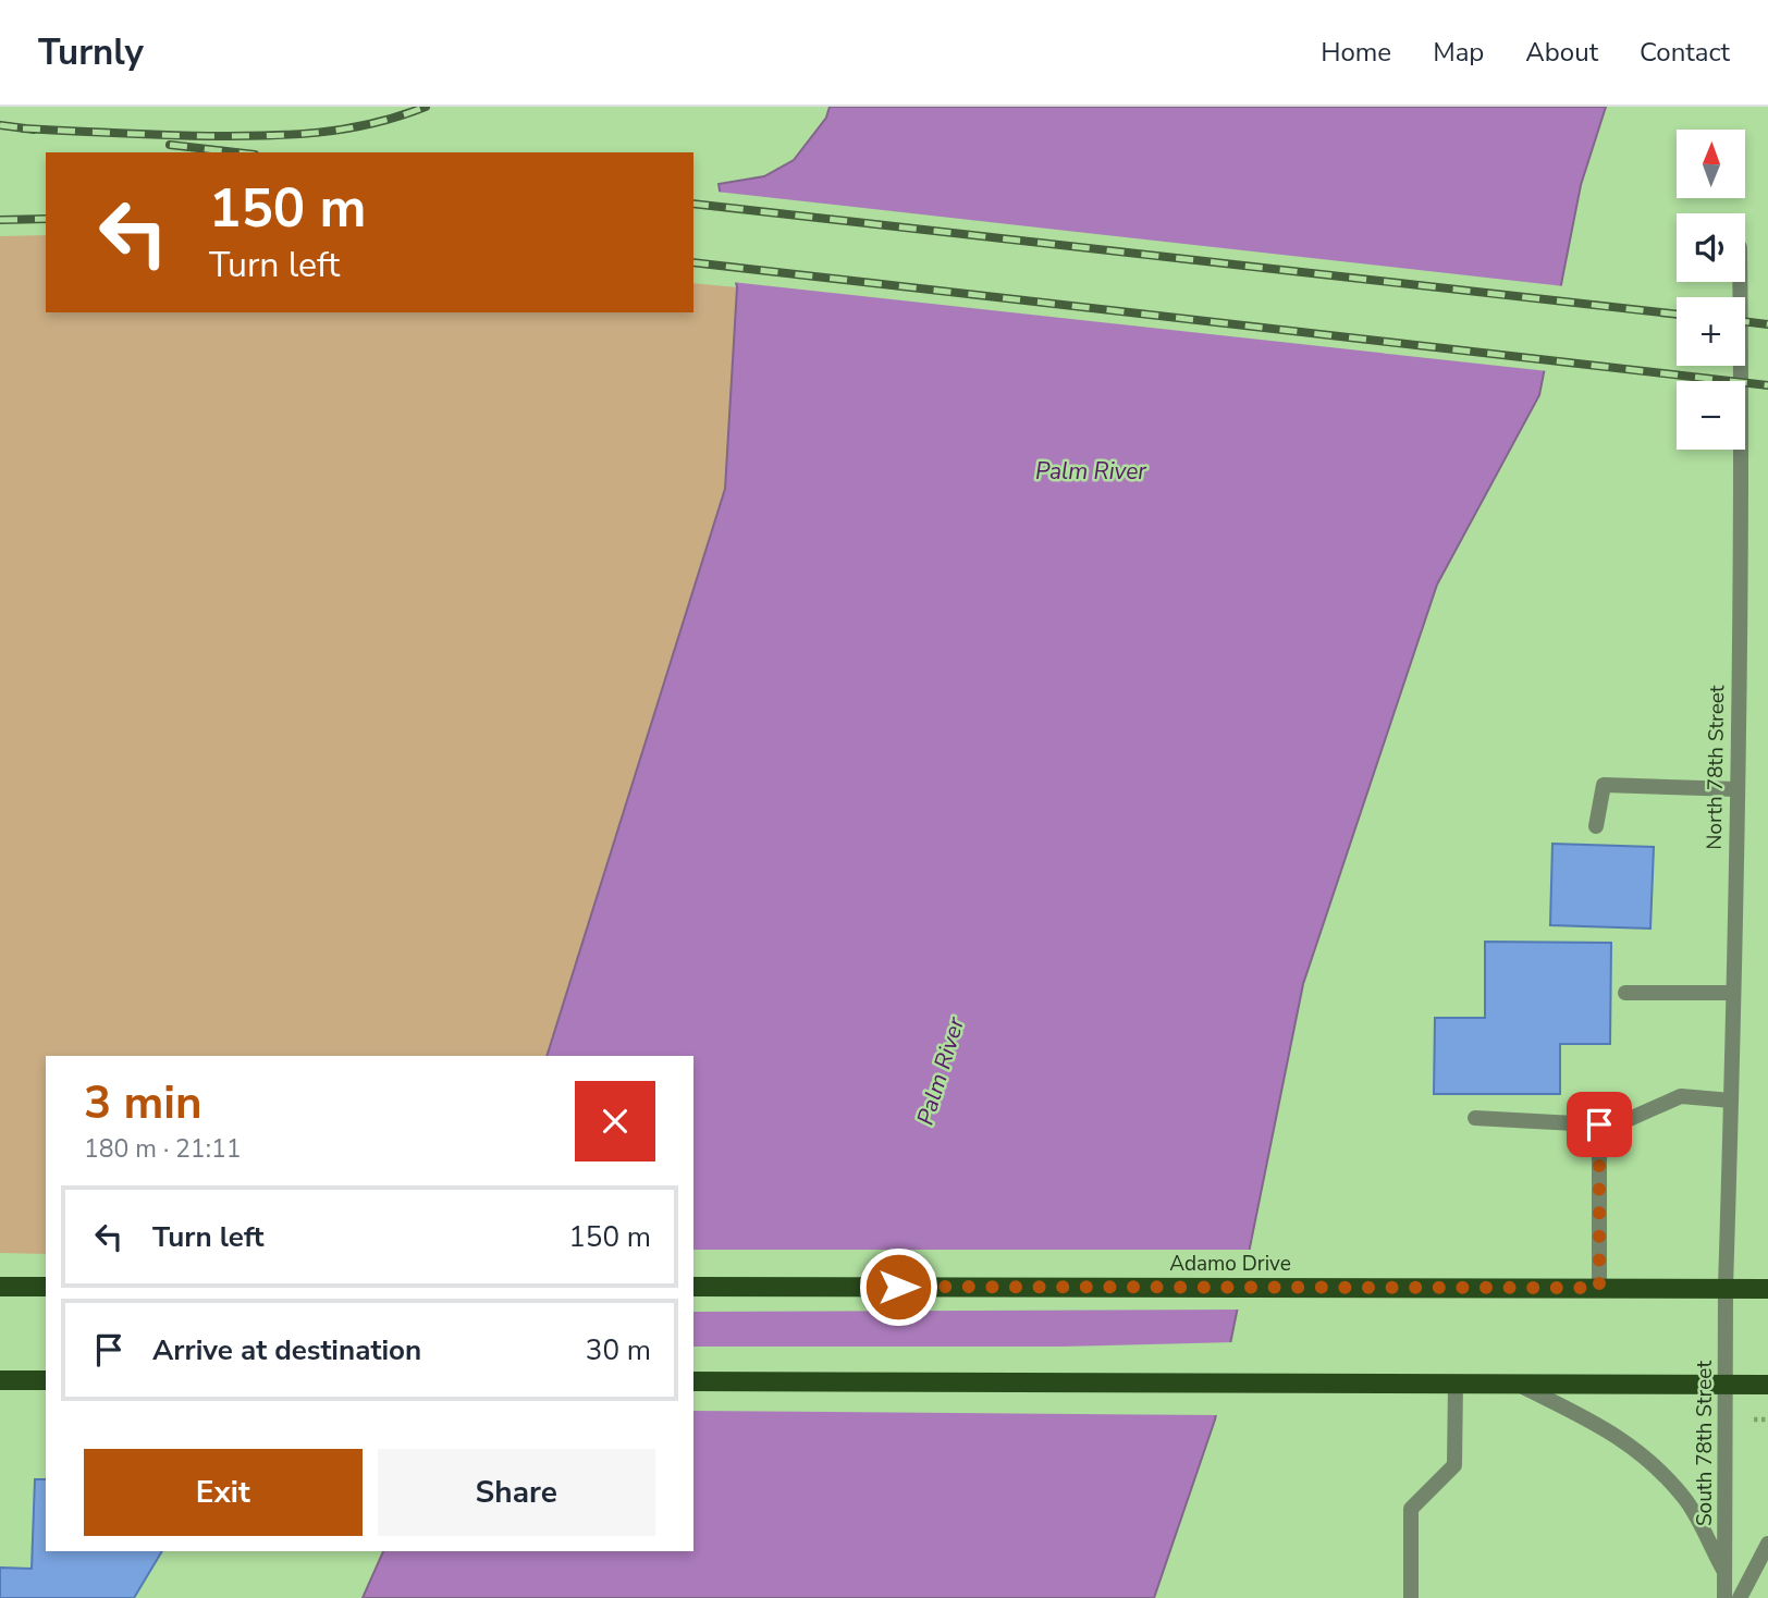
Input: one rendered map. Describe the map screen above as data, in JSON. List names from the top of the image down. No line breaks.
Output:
{"streets":{"main road":["Adamo Drive"],"street":["North 78th Street","South 78th Street"]},"crossings":[["North 78th Street","Adamo Drive"],["North 78th Street","South 78th Street"],["Adamo Drive","South 78th Street"]],"water":["Palm River"],"north":"top","page":{"header":"Turnly","nav":["Home","Map","About","Contact"],"map_buttons":["+","−"],"turn":["150 m","Turn left"],"heading":["3 min","180 m · 21:11"],"list":[{"name":"Turn left","value":"150 m"},{"name":"Arrive at destination","value":"30 m"}],"buttons":["Exit","Share"]}}
